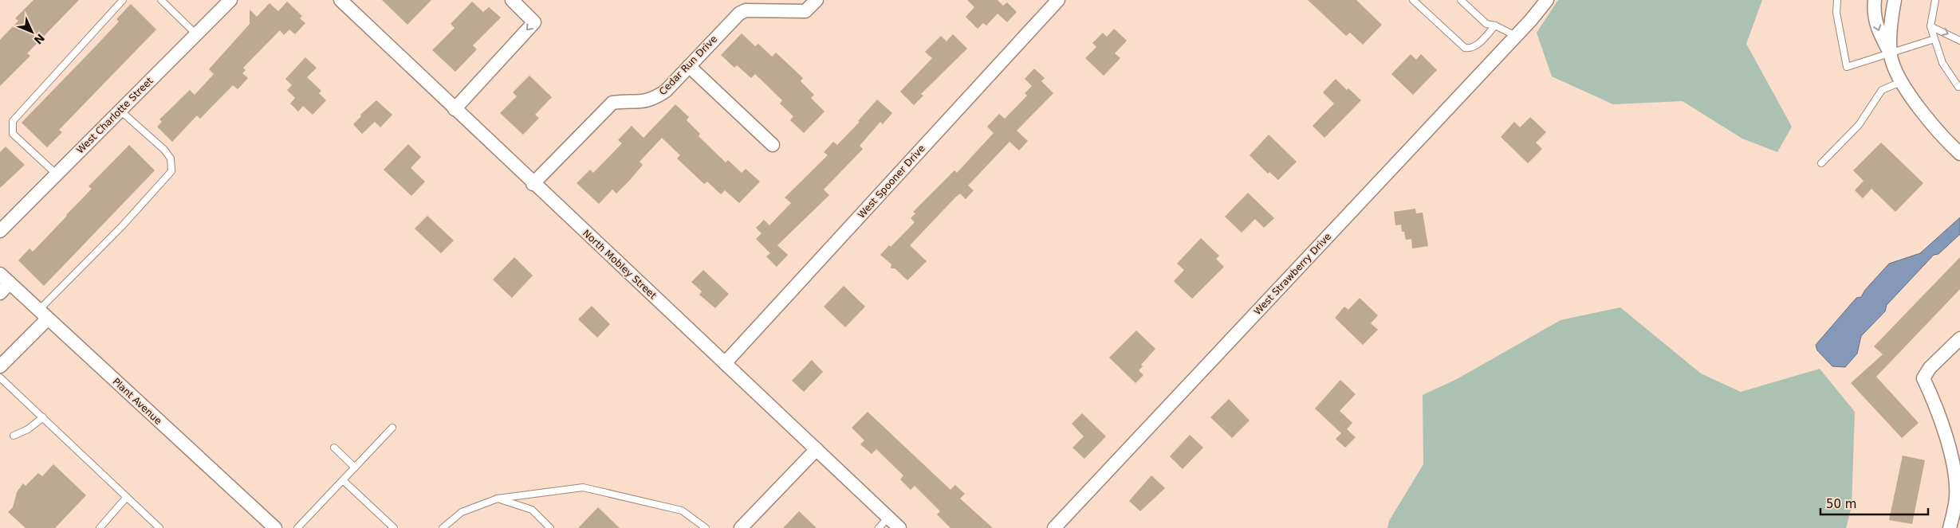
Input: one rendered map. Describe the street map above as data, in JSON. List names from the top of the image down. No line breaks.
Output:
{"streets":{"street":["Cedar Run Drive","West Charlotte Street","West Spooner Drive","North Mobley Street","West Strawberry Drive","Plant Avenue"]},"crossings":[["Cedar Run Drive","North Mobley Street"],["West Spooner Drive","North Mobley Street"]],"scale_bar":"50 m","north":"bottom right"}
